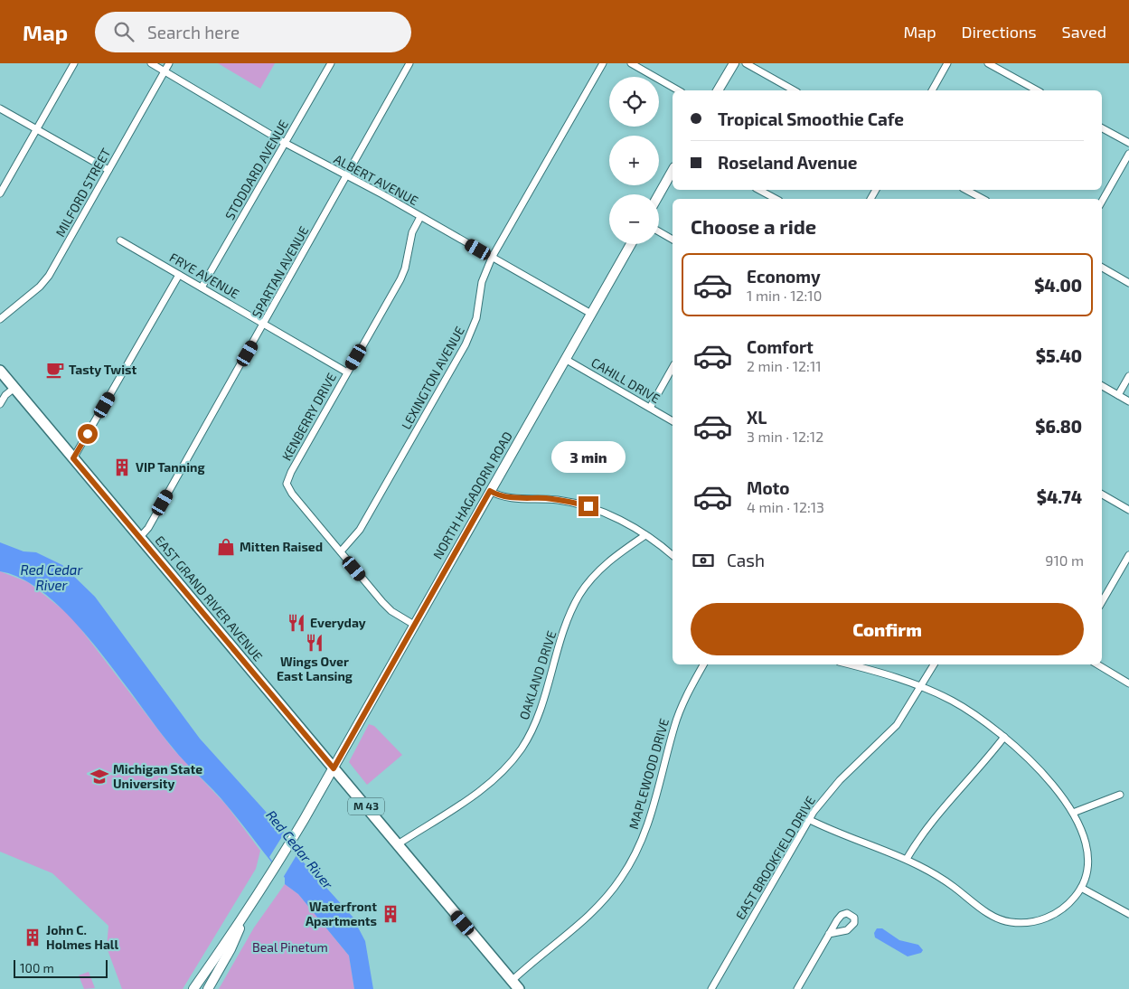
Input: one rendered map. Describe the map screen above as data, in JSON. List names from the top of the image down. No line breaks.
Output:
{"streets":{"main road":["EAST GRAND RIVER AVENUE","M 43"],"street":["STODDARD AVENUE","ALBERT AVENUE","MILFORD STREET","SPARTAN AVENUE","FRYE AVENUE","LEXINGTON AVENUE","CAHILL DRIVE","KENBERRY DRIVE","NORTH HAGADORN ROAD","OAKLAND DRIVE","MAPLEWOOD DRIVE","EAST BROOKFIELD DRIVE"]},"crossings":[["STODDARD AVENUE","ALBERT AVENUE"],["STODDARD AVENUE","FRYE AVENUE"],["ALBERT AVENUE","MILFORD STREET"],["ALBERT AVENUE","SPARTAN AVENUE"],["ALBERT AVENUE","LEXINGTON AVENUE"],["ALBERT AVENUE","KENBERRY DRIVE"],["ALBERT AVENUE","NORTH HAGADORN ROAD"],["SPARTAN AVENUE","FRYE AVENUE"],["SPARTAN AVENUE","EAST GRAND RIVER AVENUE"],["FRYE AVENUE","KENBERRY DRIVE"],["LEXINGTON AVENUE","KENBERRY DRIVE"],["CAHILL DRIVE","NORTH HAGADORN ROAD"],["NORTH HAGADORN ROAD","EAST GRAND RIVER AVENUE"],["EAST GRAND RIVER AVENUE","OAKLAND DRIVE"],["EAST GRAND RIVER AVENUE","MAPLEWOOD DRIVE"]],"water":["Red Cedar River"],"parks":["Beal Pinetum"],"places":{"cafe":["Tasty Twist"],"building":["VIP Tanning","Waterfront Apartments","John C. Holmes Hall"],"shop":["Mitten Raised"],"restaurant":["Everyday","Wings Over East Lansing"],"school or university":["Michigan State University"]},"scale_bar":"100 m","page":{"header":"Map","search":"Search here","nav":["Map","Directions","Saved"],"map_buttons":["+","−"],"banner":["Tropical Smoothie Cafe","Roseland Avenue"],"heading":"Choose a ride","list":[{"name":"Economy","note":"1 min · 12:10","value":"$4.00"},{"name":"Comfort","note":"2 min · 12:11","value":"$5.40"},{"name":"XL","note":"3 min · 12:12","value":"$6.80"},{"name":"Moto","note":"4 min · 12:13","value":"$4.74"}],"bubble":"3 min","pay":["Cash","910 m"],"buttons":"Confirm","scale":"100 m"}}
